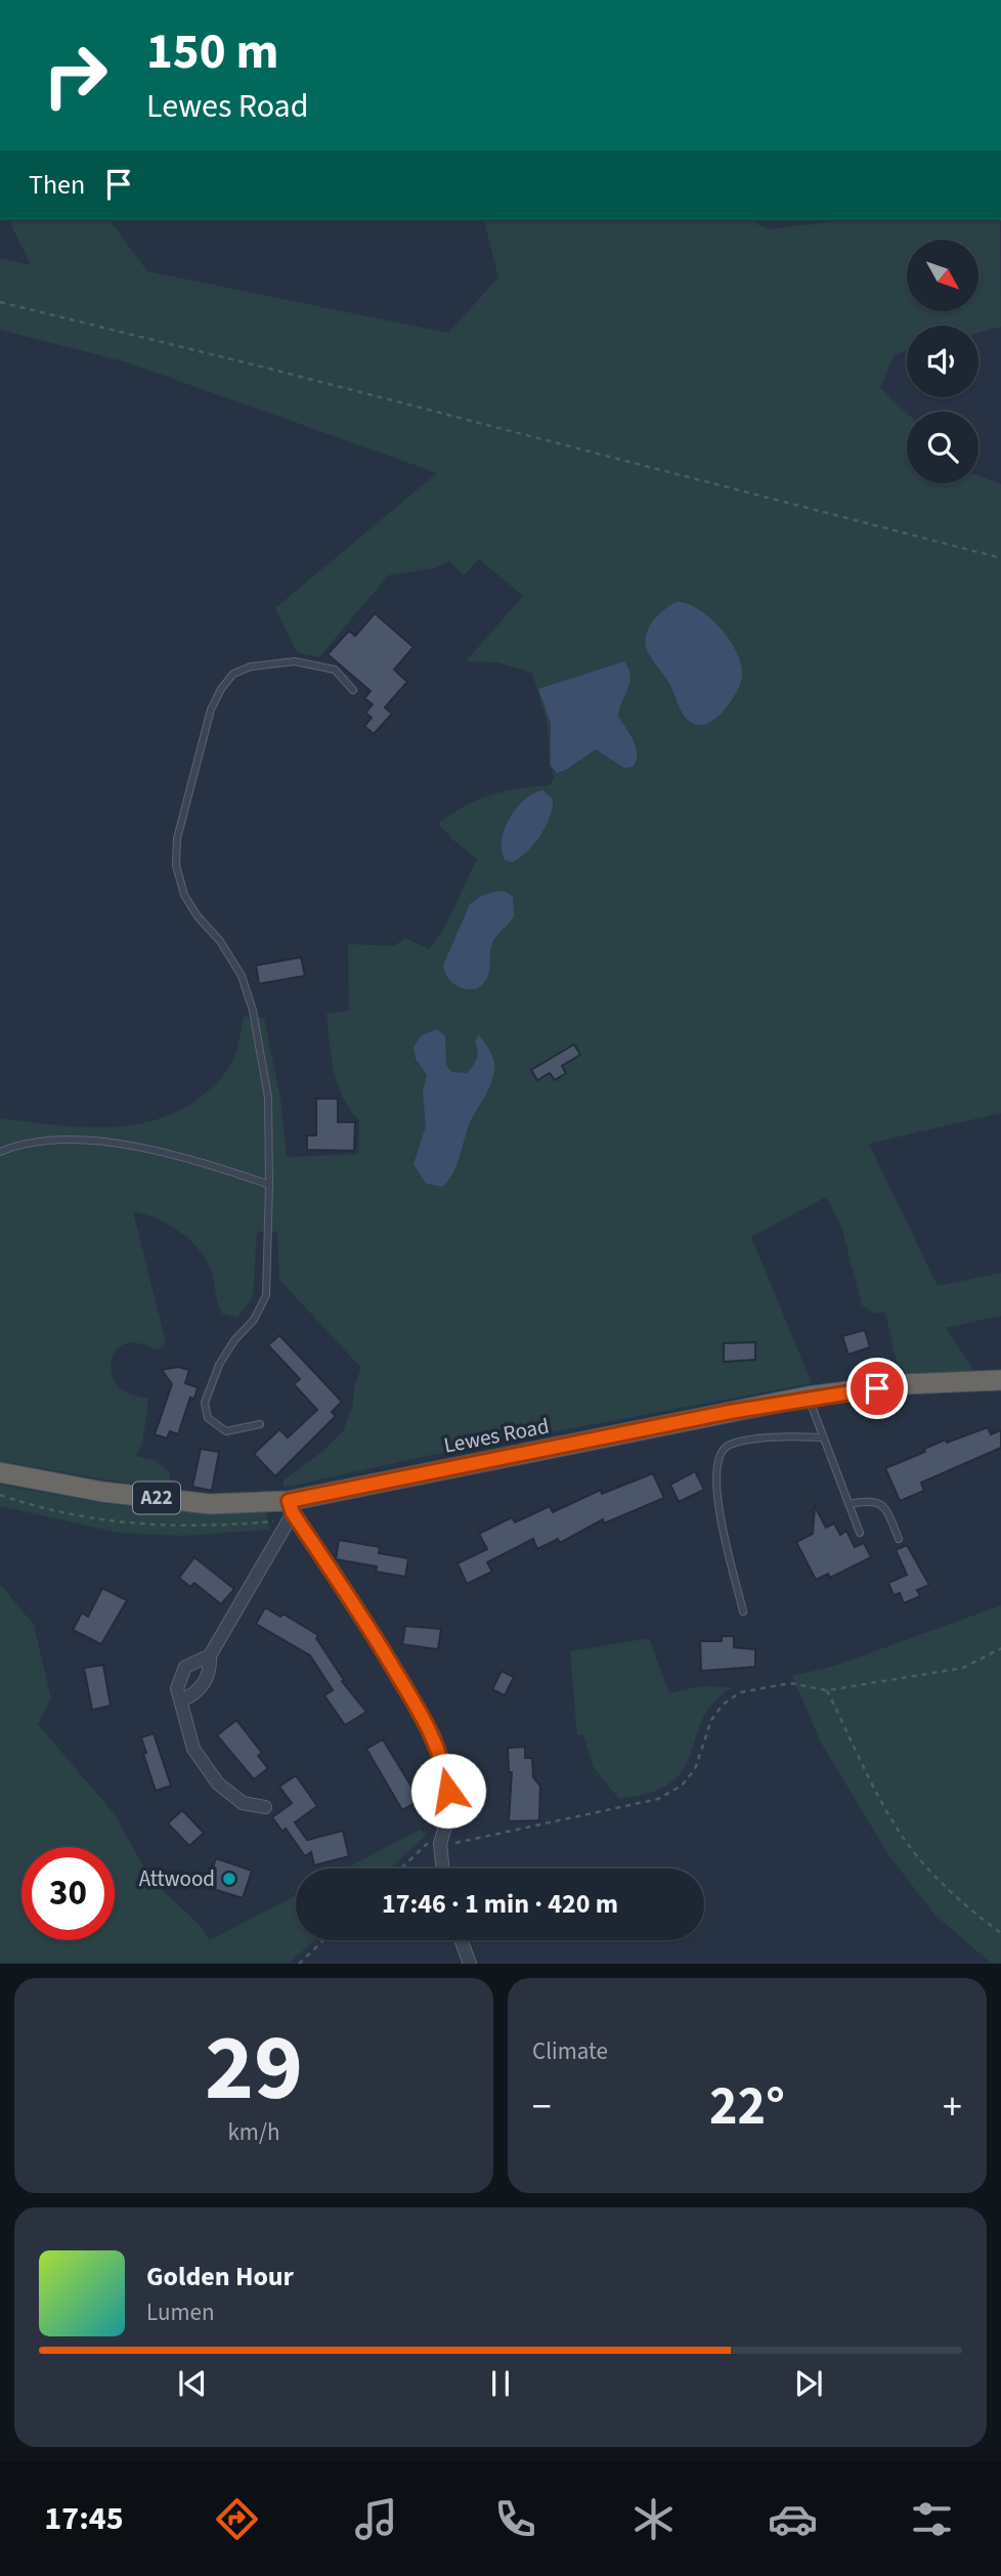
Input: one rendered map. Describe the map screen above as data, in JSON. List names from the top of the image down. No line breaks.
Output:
{"streets":{"highway":["Lewes Road","A22"]},"places":["Attwood"],"north":"bottom right","page":{"turn":["150 m","Lewes Road"],"then":"Then","limit":"30","trip":"17:46 · 1 min · 420 m","tile":[["29","km/h"],"Climate"],"heat":["−","22°","+"],"song":["Golden Hour","Lumen"],"tabs":"17:45"}}
